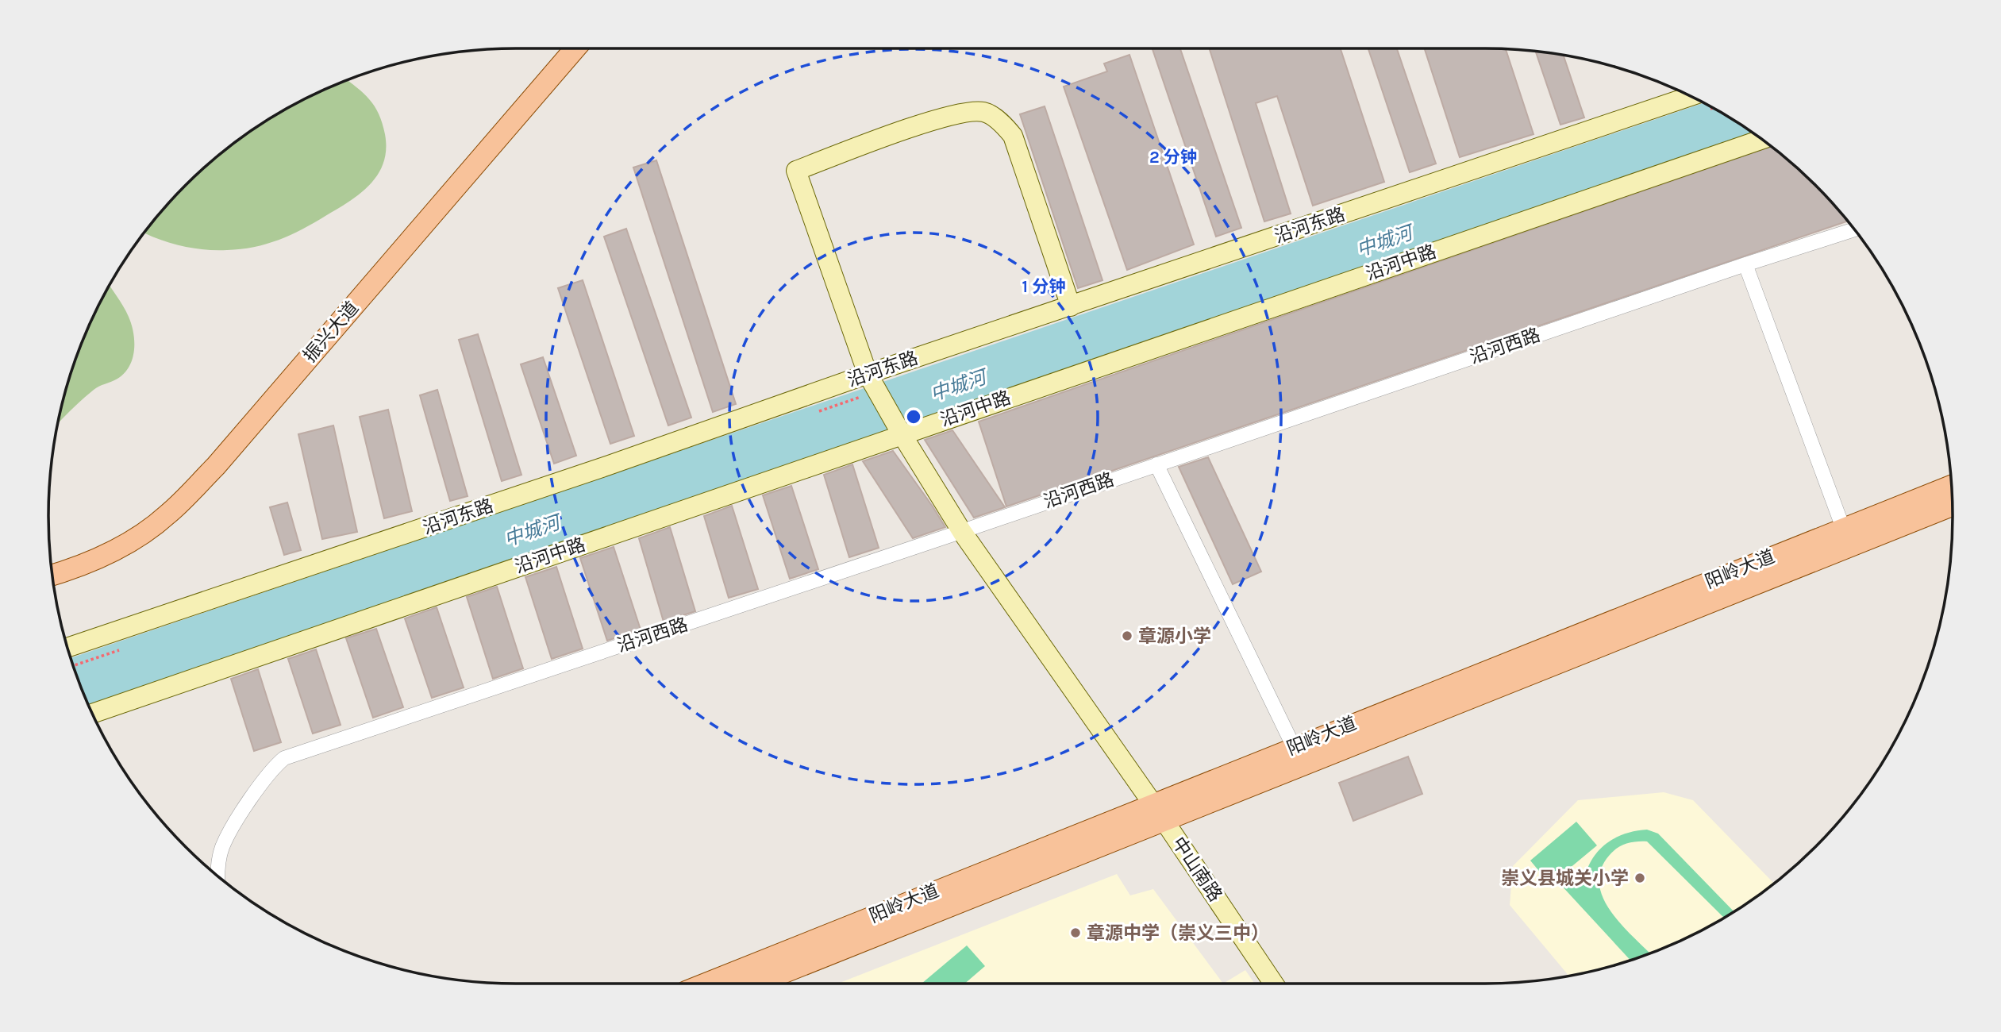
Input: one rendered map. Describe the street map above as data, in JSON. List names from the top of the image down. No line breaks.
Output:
{"streets":{"main road":["振兴大道","阳岭大道"],"street":["沿河东路","沿河中路","沿河西路","中山南路"]},"crossings":[["沿河东路","中山南路"],["沿河中路","中山南路"],["沿河西路","中山南路"],["阳岭大道","中山南路"]],"water":["中城河"],"places":["章源小学","崇义县城关小学","章源中学（崇义三中）"],"rings":["2 分钟","1 分钟"]}
